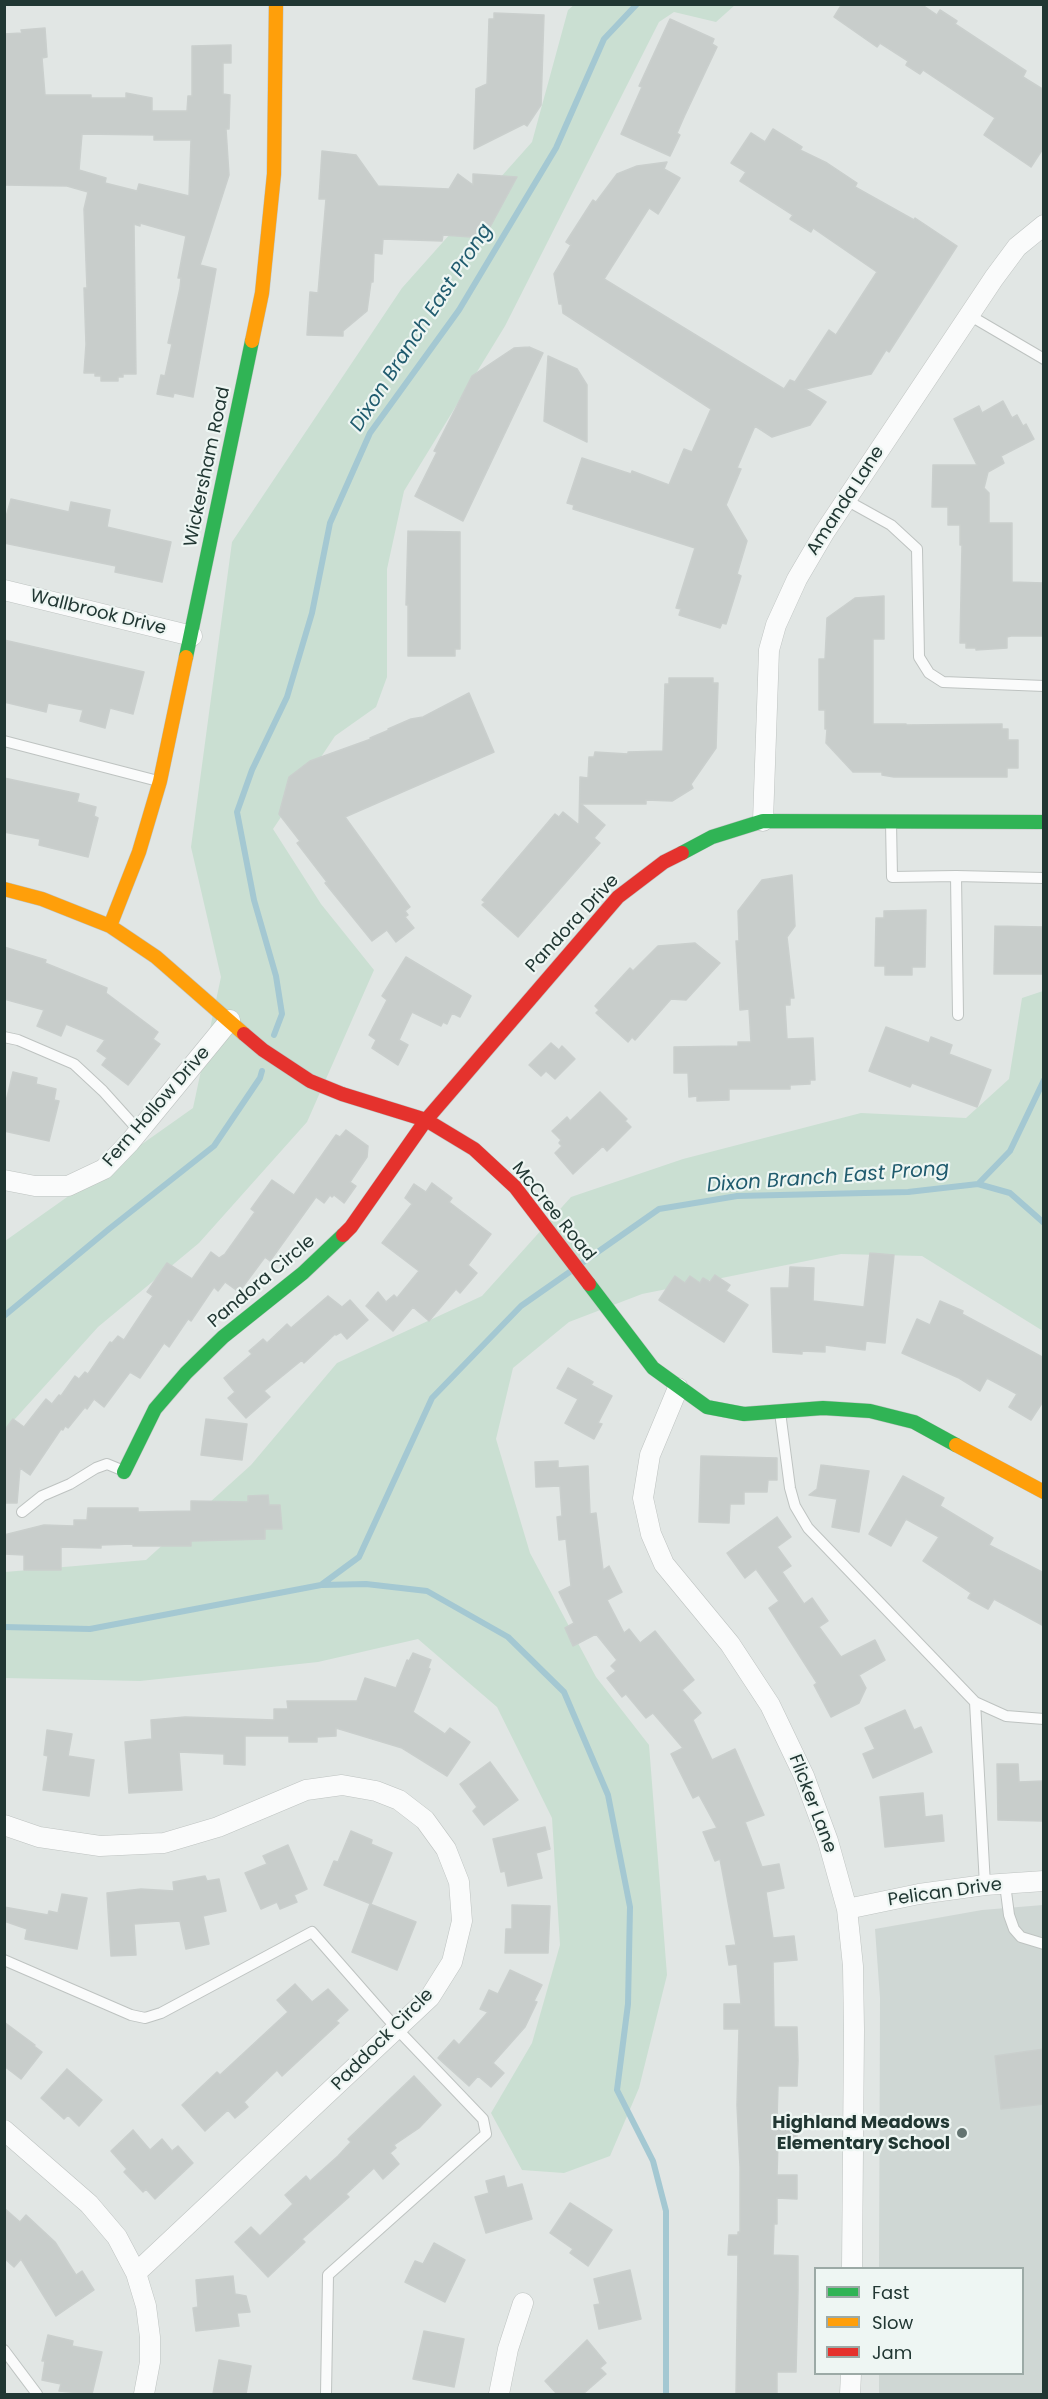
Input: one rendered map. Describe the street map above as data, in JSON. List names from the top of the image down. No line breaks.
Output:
{"streets":{"street":["Wickersham Road","Amanda Lane","Wallbrook Drive","Pandora Drive","Fern Hollow Drive","McCree Road","Pandora Circle","Flicker Lane","Pelican Drive","Paddock Circle"]},"crossings":[["Wickersham Road","Wallbrook Drive"],["Wickersham Road","McCree Road"],["Amanda Lane","Pandora Drive"],["Pandora Drive","McCree Road"],["Pandora Drive","Pandora Circle"],["Fern Hollow Drive","McCree Road"],["McCree Road","Pandora Circle"],["McCree Road","Flicker Lane"],["Flicker Lane","Pelican Drive"]],"water":["Dixon Branch East Prong"],"places":["Highland Meadows Elementary School"],"legend":["Fast","Slow","Jam"]}
